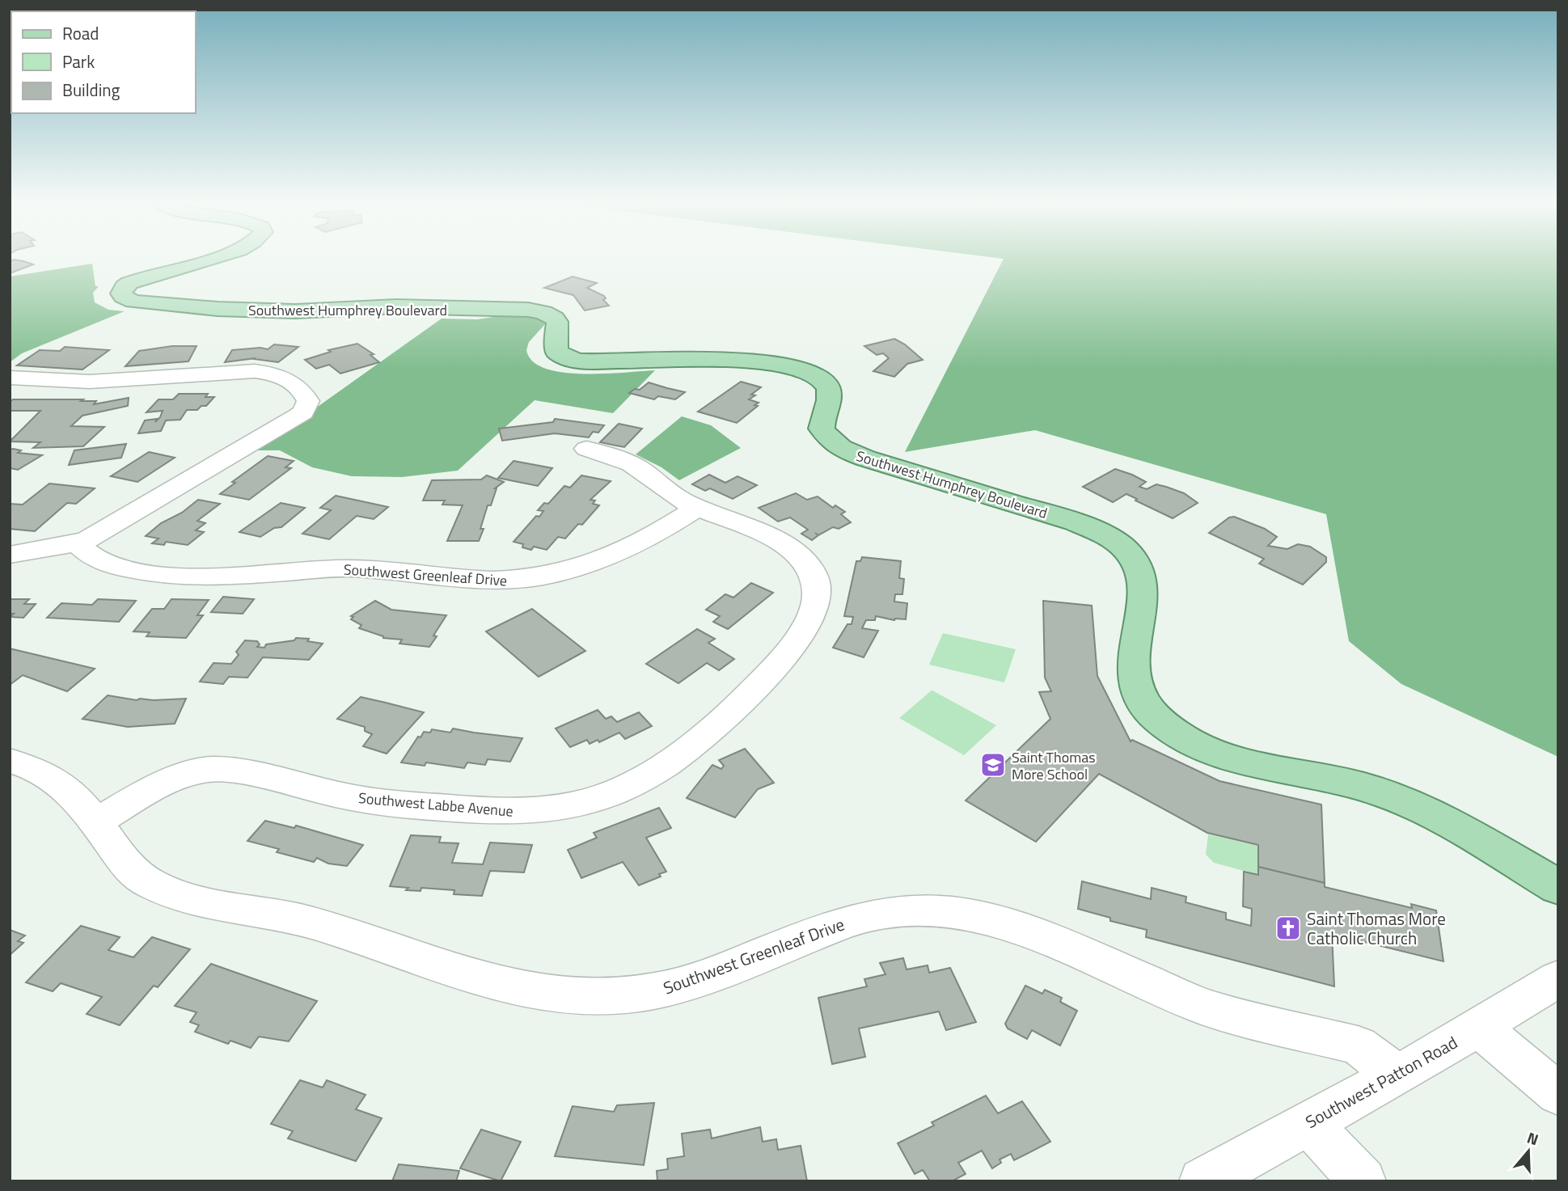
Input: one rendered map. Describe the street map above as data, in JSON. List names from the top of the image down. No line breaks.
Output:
{"streets":{"main road":["Southwest Humphrey Boulevard"],"street":["Southwest Greenleaf Drive","Southwest Labbe Avenue","Southwest Patton Road"]},"crossings":[["Southwest Greenleaf Drive","Southwest Labbe Avenue"],["Southwest Greenleaf Drive","Southwest Patton Road"]],"places":{"school or university":["Saint Thomas More School"],"church":["Saint Thomas More Catholic Church"]},"legend":["Road","Park","Building"],"north":"top"}
